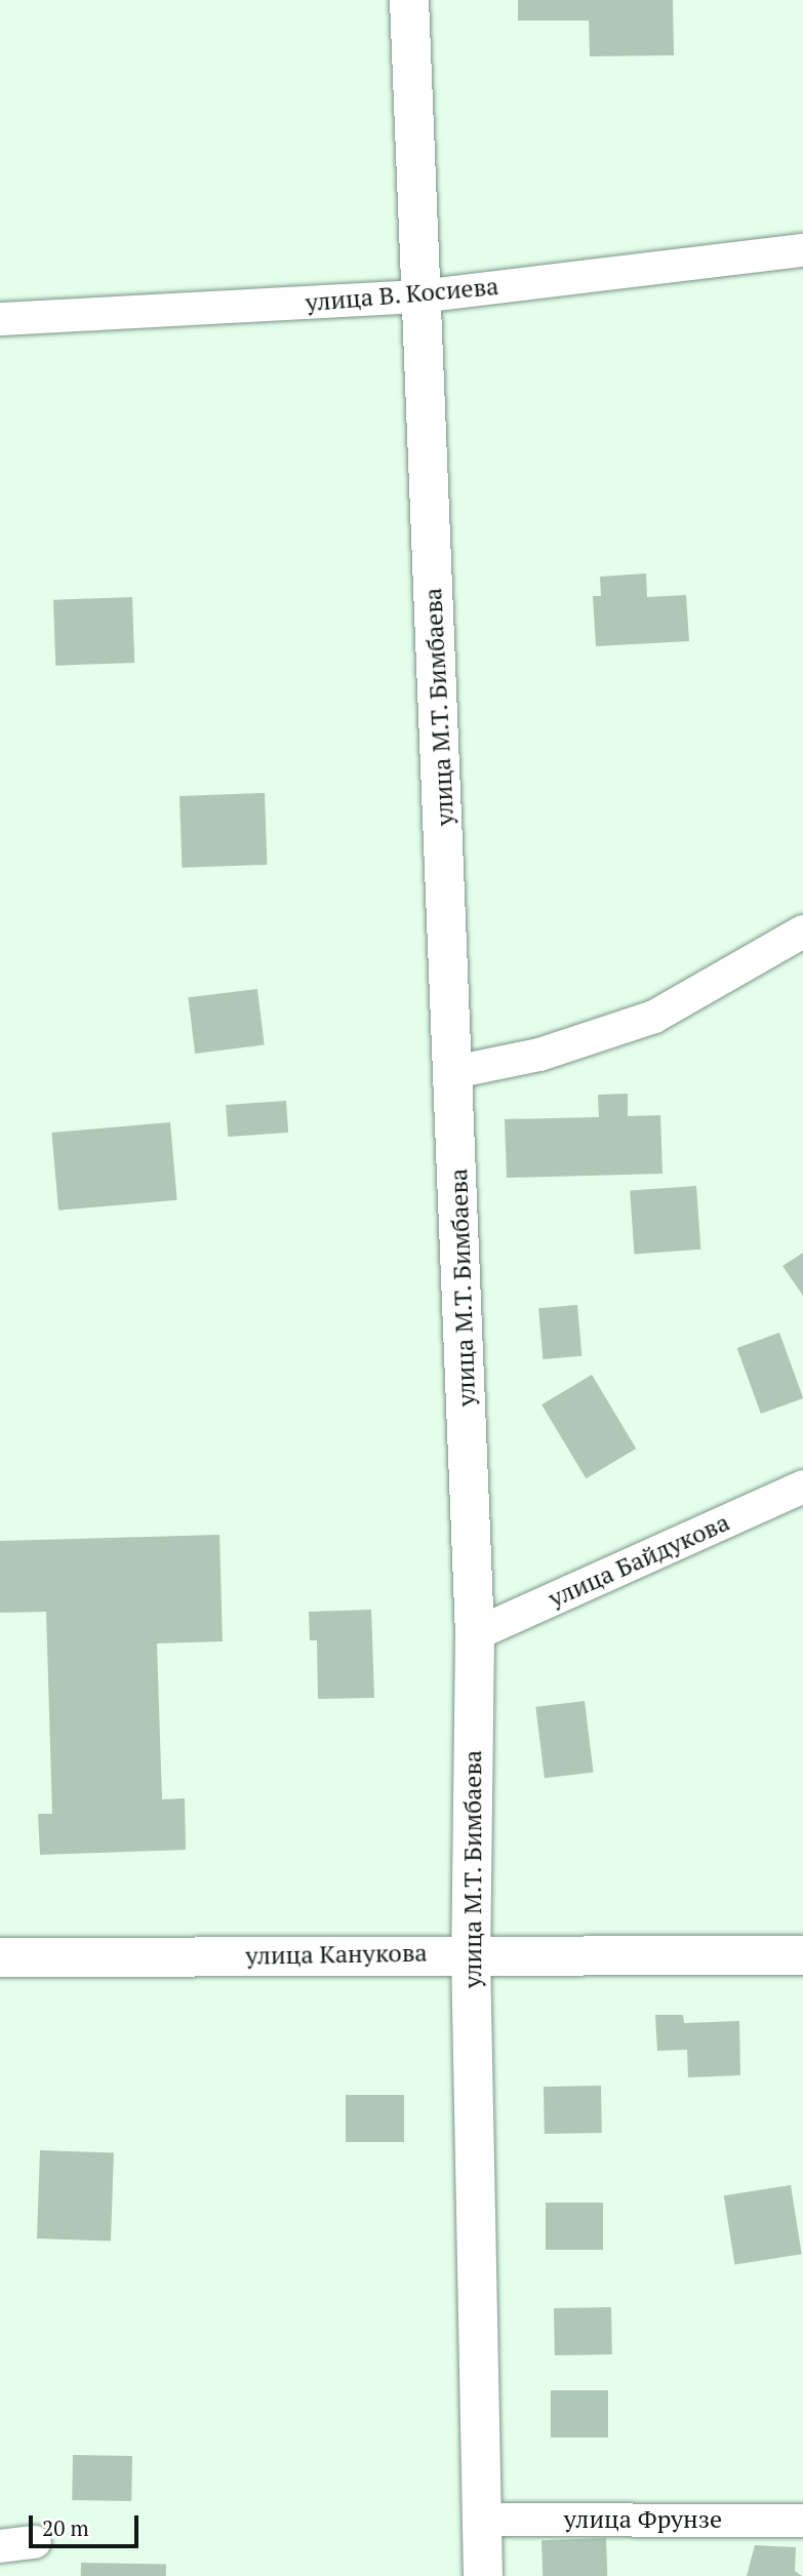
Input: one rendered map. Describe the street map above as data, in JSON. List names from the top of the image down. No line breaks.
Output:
{"streets":{"main road":["улица М.Т. Бимбаева","улица Канукова"],"street":["улица В. Косиева","улица Байдукова","улица Фрунзе"]},"crossings":[["улица В. Косиева","улица М.Т. Бимбаева"],["улица М.Т. Бимбаева","улица Байдукова"],["улица М.Т. Бимбаева","улица Канукова"],["улица М.Т. Бимбаева","улица Фрунзе"]],"scale_bar":"20 m"}
